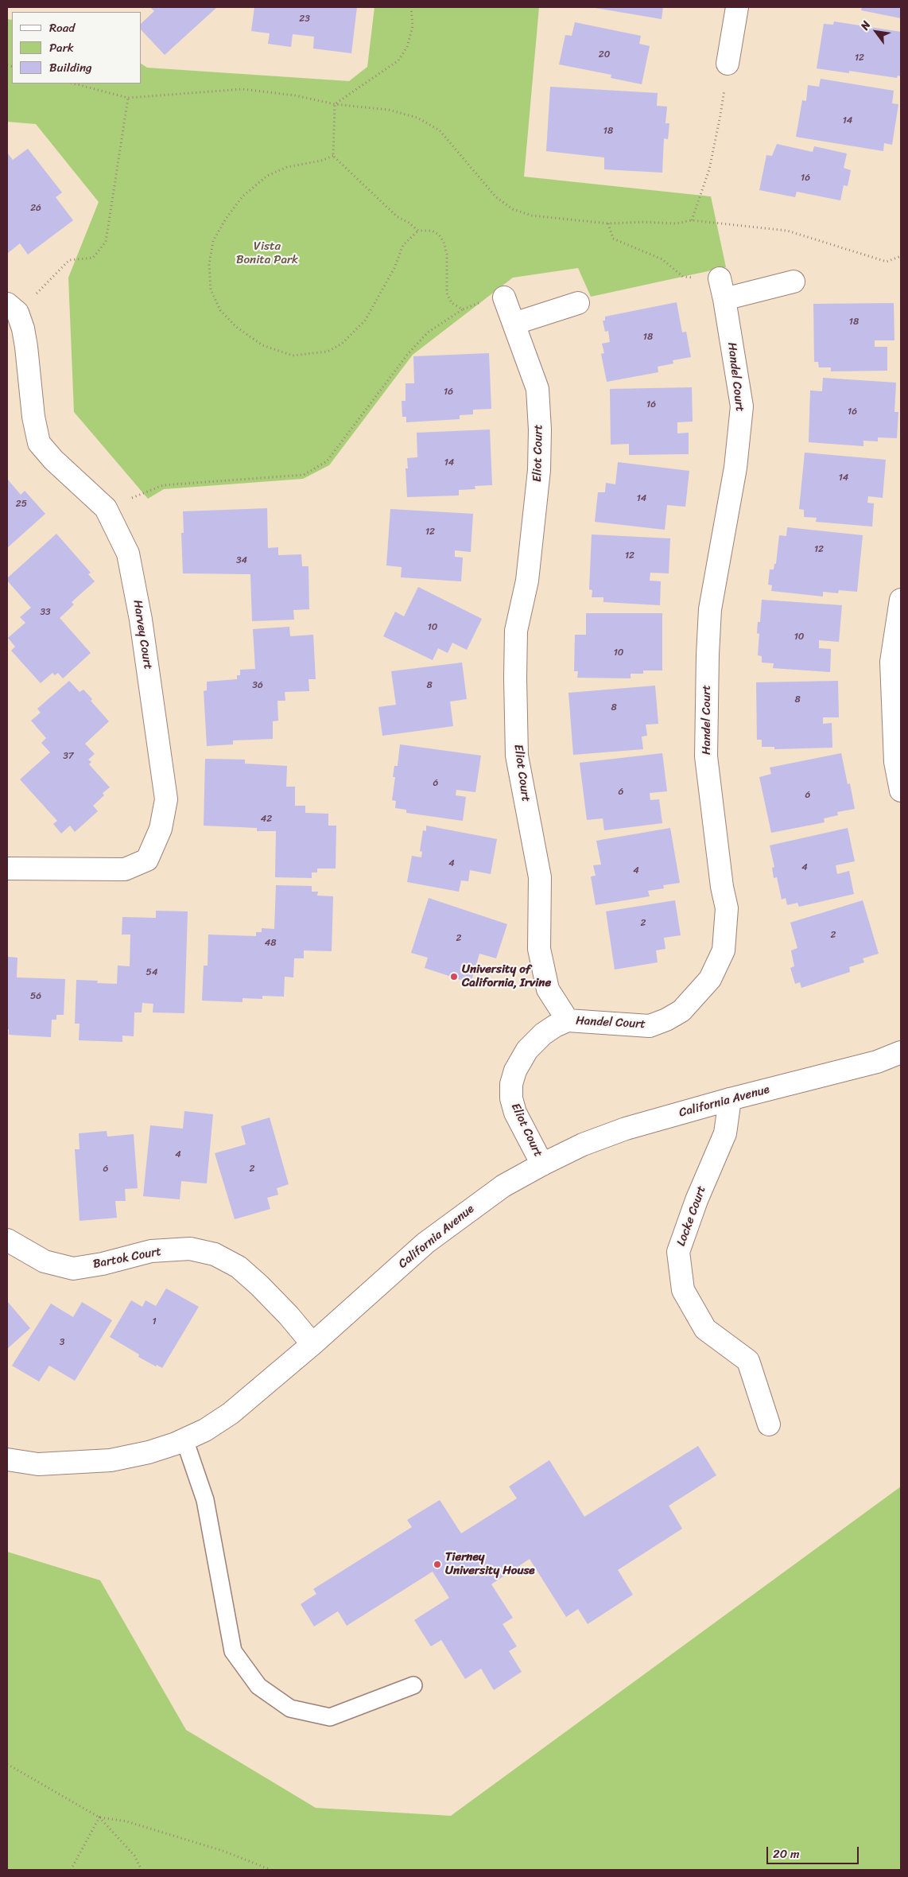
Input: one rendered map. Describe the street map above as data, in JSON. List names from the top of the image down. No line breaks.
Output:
{"streets":{"street":["Handel Court","Eliot Court","Harvey Court","California Avenue","Locke Court","Bartok Court"]},"crossings":[["Handel Court","Eliot Court"],["Eliot Court","California Avenue"],["California Avenue","Locke Court"],["California Avenue","Bartok Court"]],"parks":["Vista Bonita Park"],"places":["University of California, Irvine","Tierney University House"],"house_numbers":["23","20","12","14","18","16","26","18","18","16","16","16","14","14","14","25","12","12","12","34","33","10","10","10","36","8","8","8","37","6","6","6","42","4","4","4","2","2","2","48","54","56","4","6","2","1","3"],"legend":["Road","Park","Building"],"scale_bar":"20 m","north":"top left"}
